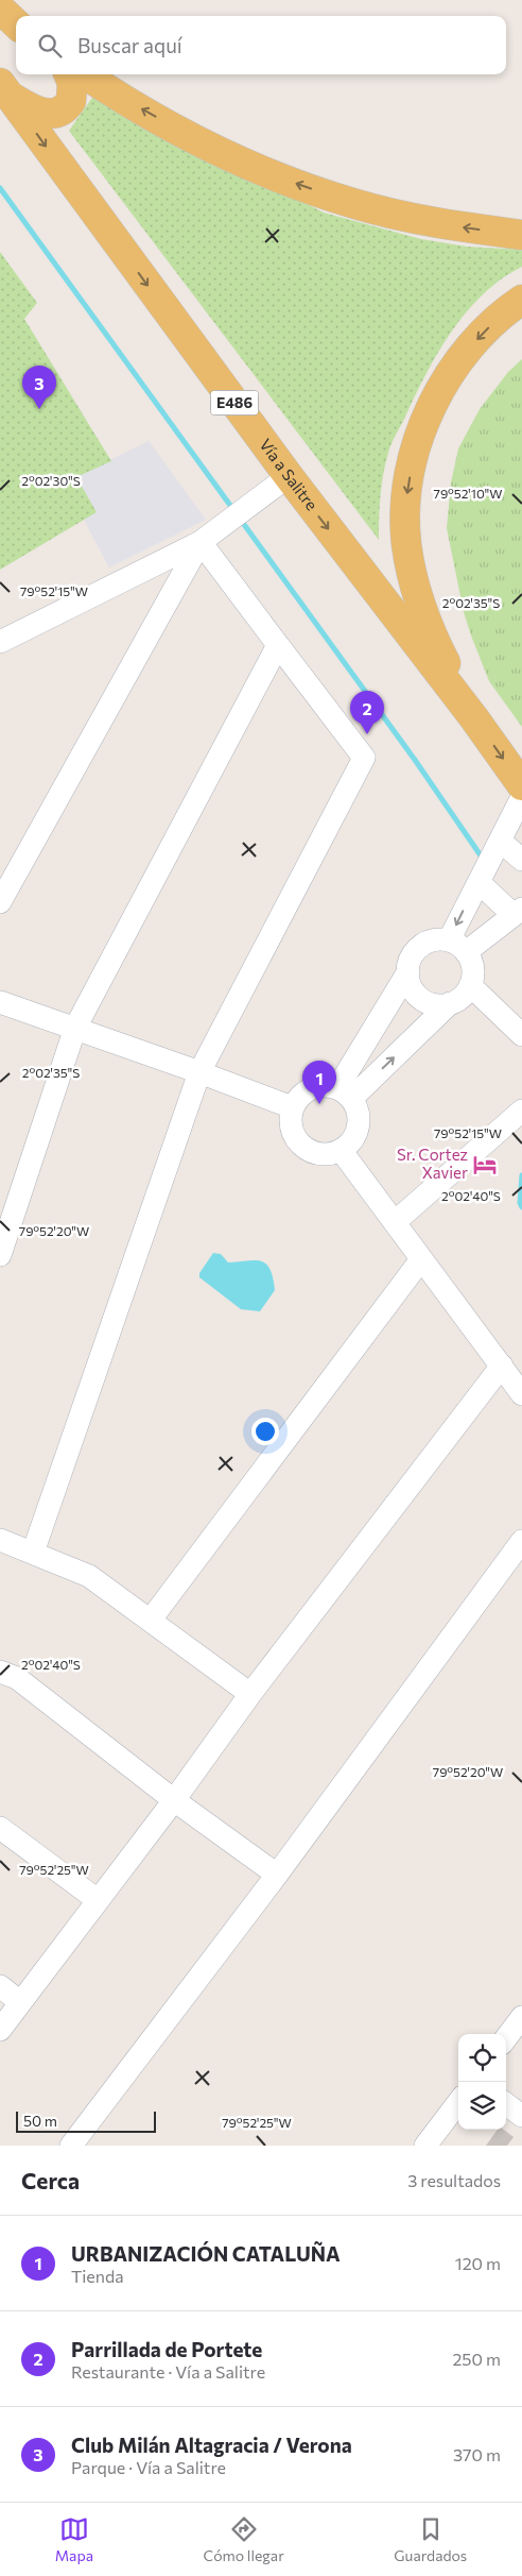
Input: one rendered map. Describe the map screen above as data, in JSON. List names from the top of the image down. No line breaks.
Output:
{"streets":{"main road":["E486","Vía a Salitre"]},"one_way":["Vía a Salitre"],"places":{"hotel":["Sr. Cortez Xavier"]},"scale_bar":"50 m","page":{"search":"Buscar aquí","pins":["3","2","1"],"scale":"50 m","heading":["Cerca","3 resultados"],"list":[{"mark":"1","name":"URBANIZACIÓN CATALUÑA","note":"Tienda","value":"120 m"},{"mark":"2","name":"Parrillada de Portete","note":"Restaurante · Vía a Salitre","value":"250 m"},{"mark":"3","name":"Club Milán Altagracia / Verona","note":"Parque · Vía a Salitre","value":"370 m"}],"nav":["Mapa","Cómo llegar","Guardados"]},"coordinates":["2°02'30\"S","79°52'10\"W","79°52'15\"W","2°02'35\"S","2°02'40\"S","79°52'20\"W","79°52'25\"W"]}
